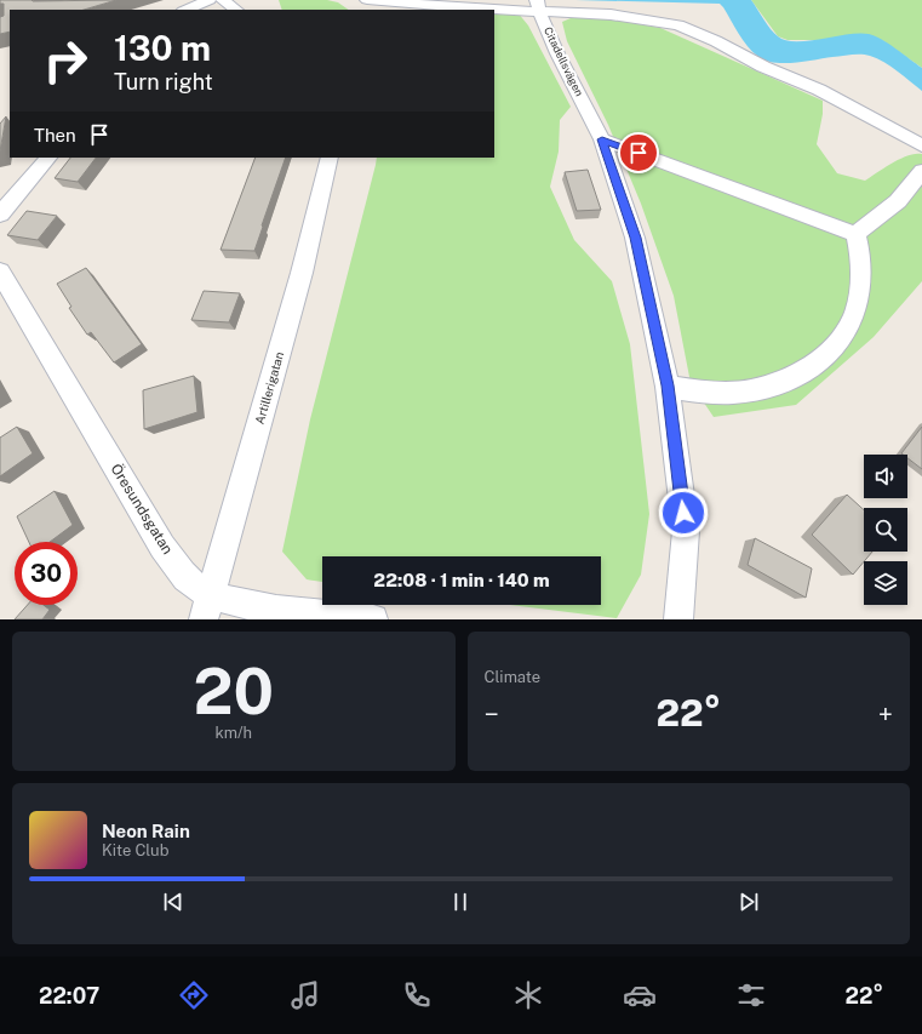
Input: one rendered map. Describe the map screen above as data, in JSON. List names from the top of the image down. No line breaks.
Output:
{"streets":{"street":["Citadellsvägen","Artillerigatan","Öresundsgatan"]},"crossings":[["Artillerigatan","Öresundsgatan"]],"page":{"turn":["130 m","Turn right"],"then":"Then","limit":"30","trip":"22:08 · 1 min · 140 m","tile":[["20","km/h"],"Climate"],"heat":["−","22°","+"],"song":["Neon Rain","Kite Club"],"tabs":["22:07","22°"]}}
